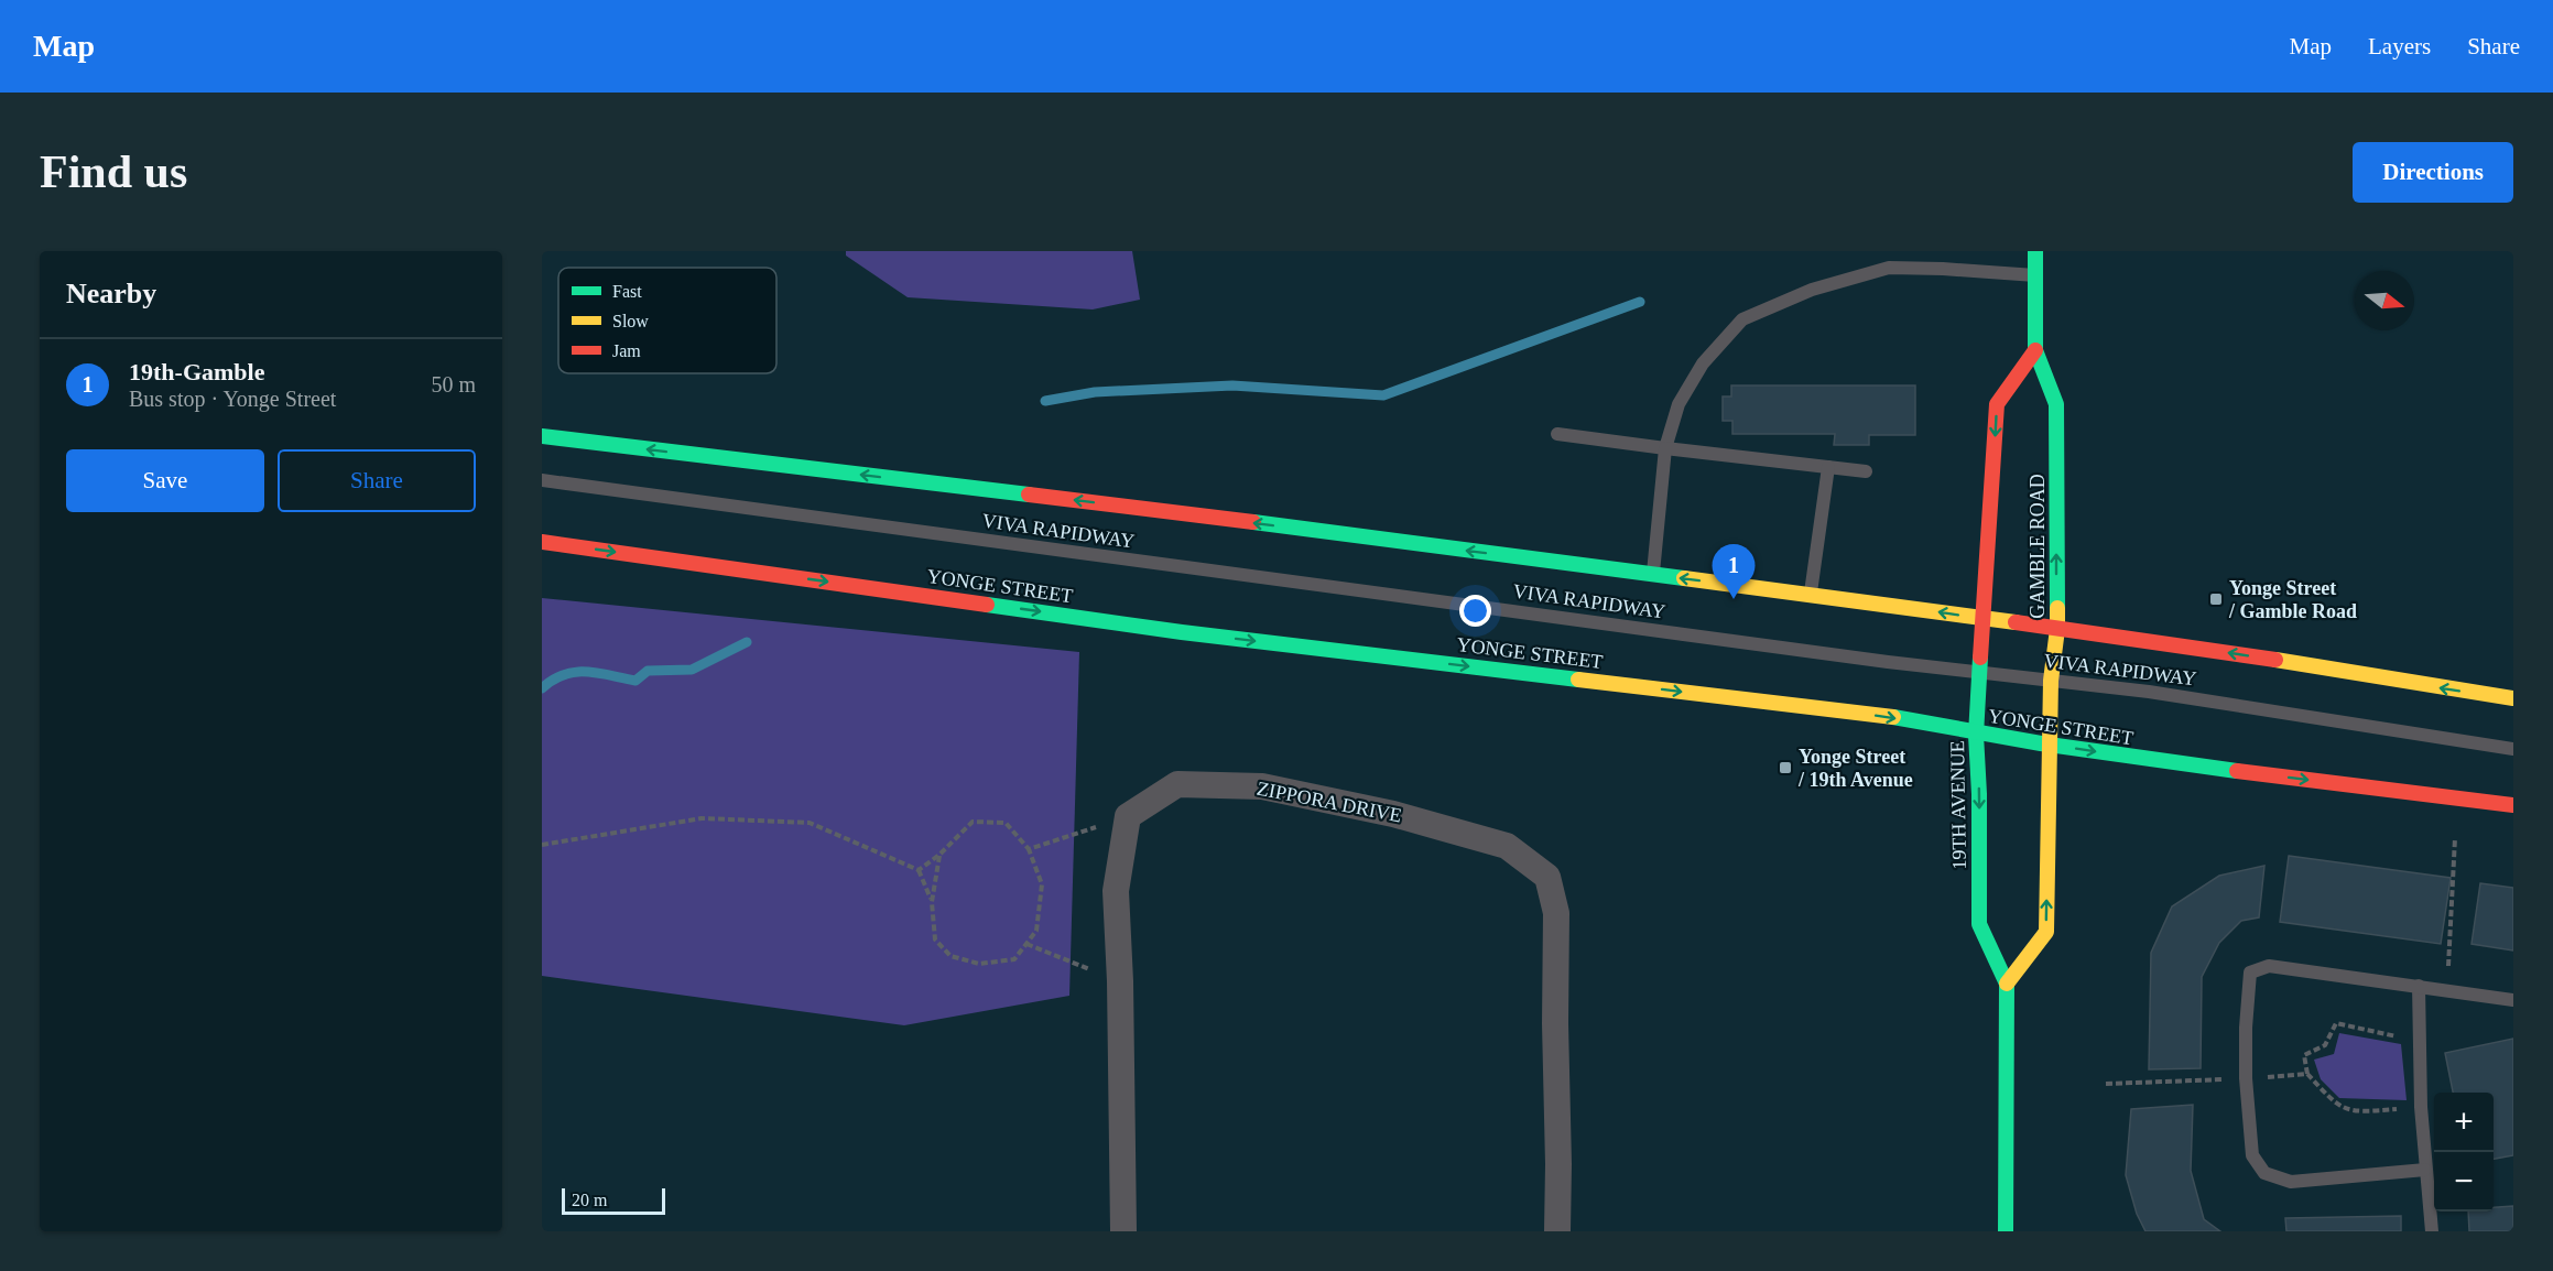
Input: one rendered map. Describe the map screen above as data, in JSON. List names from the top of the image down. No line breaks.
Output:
{"streets":{"main road":["GAMBLE ROAD","YONGE STREET","19TH AVENUE"],"street":["ZIPPORA DRIVE"],"lane":["VIVA RAPIDWAY"]},"crossings":[["VIVA RAPIDWAY","GAMBLE ROAD"],["VIVA RAPIDWAY","19TH AVENUE"],["GAMBLE ROAD","YONGE STREET"],["YONGE STREET","19TH AVENUE"]],"places":{"transit":["Yonge Street / Gamble Road","Yonge Street / 19th Avenue"]},"legend":["Fast","Slow","Jam"],"scale_bar":"20 m","north":"right","page":{"header":"Map","nav":["Map","Layers","Share"],"buttons":["Directions",["Save","Share"]],"title":"Find us","heading":"Nearby","list":[{"mark":"1","name":"19th-Gamble","note":"Bus stop · Yonge Street","value":"50 m"}],"pins":"1","map_buttons":["+","−"],"scale":"20 m"}}
